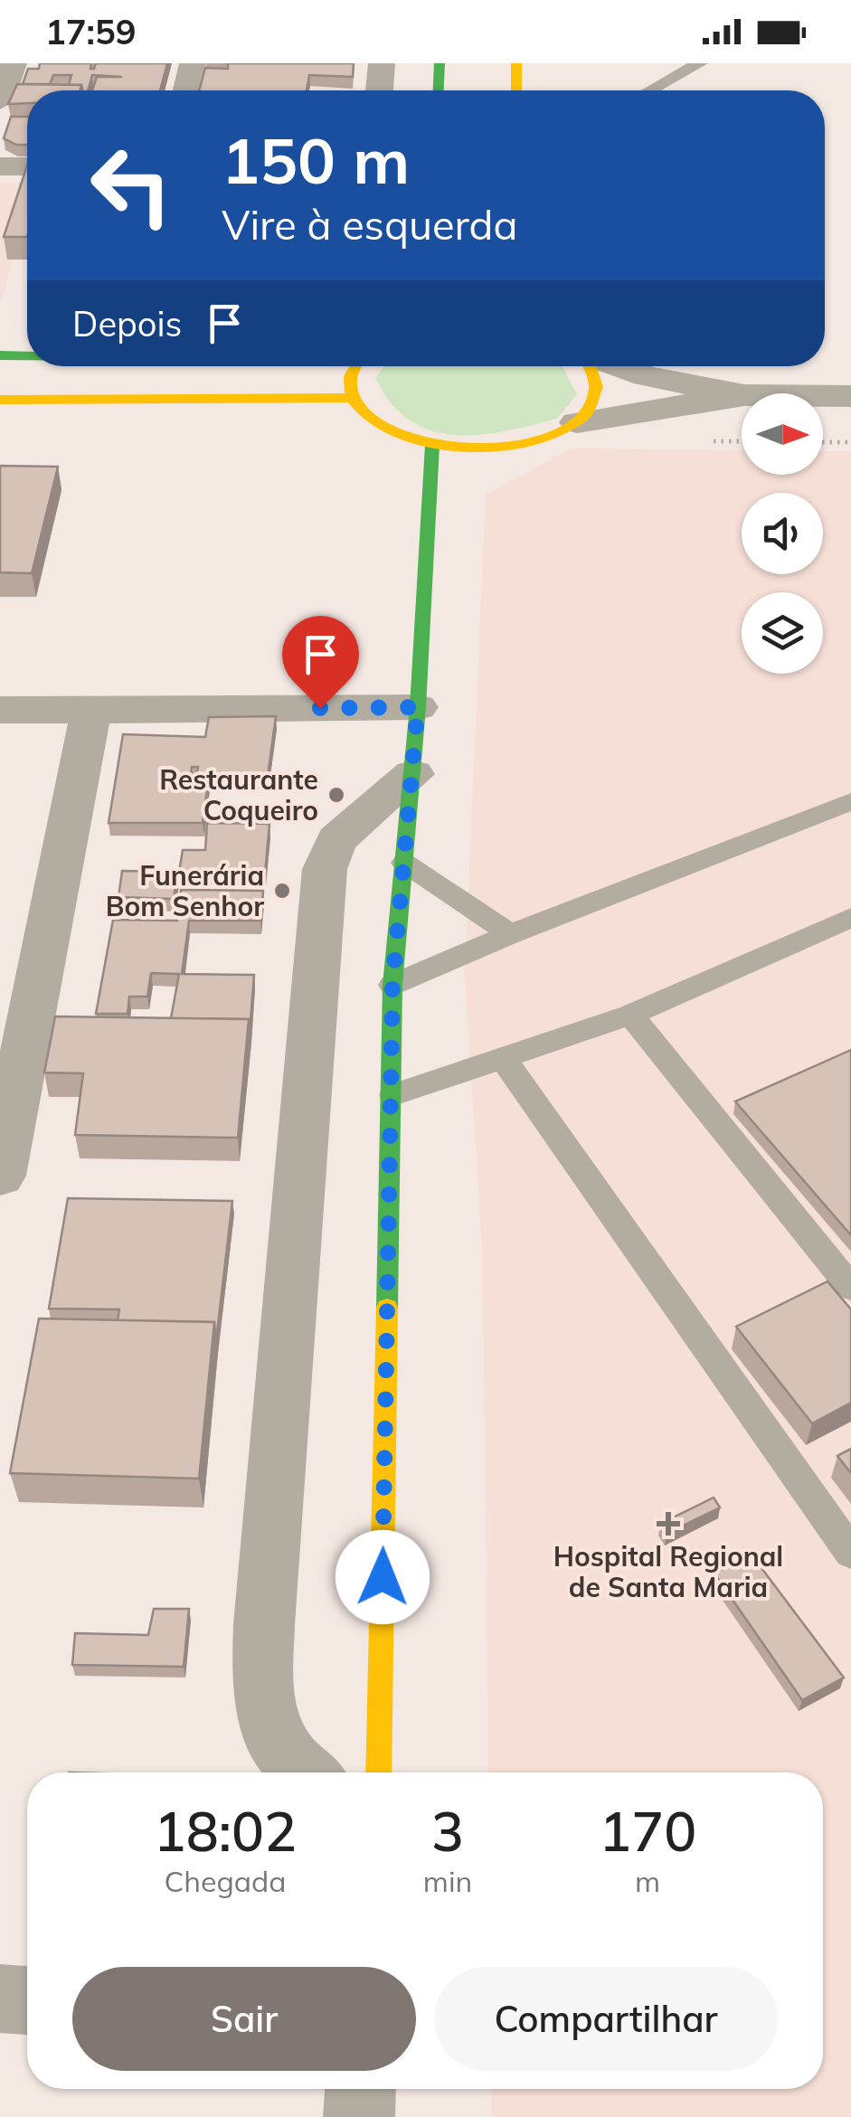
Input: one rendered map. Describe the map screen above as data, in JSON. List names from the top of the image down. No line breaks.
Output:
{"places":{"other":["Restaurante Coqueiro","Funerária Bom Senhor"],"health":["Hospital Regional de Santa Maria"]},"north":"right","page":{"status":"17:59","turn":["150 m","Vire à esquerda"],"then":"Depois","eta":["18:02","Chegada","3","min","170","m"],"buttons":["Sair","Compartilhar"]}}
